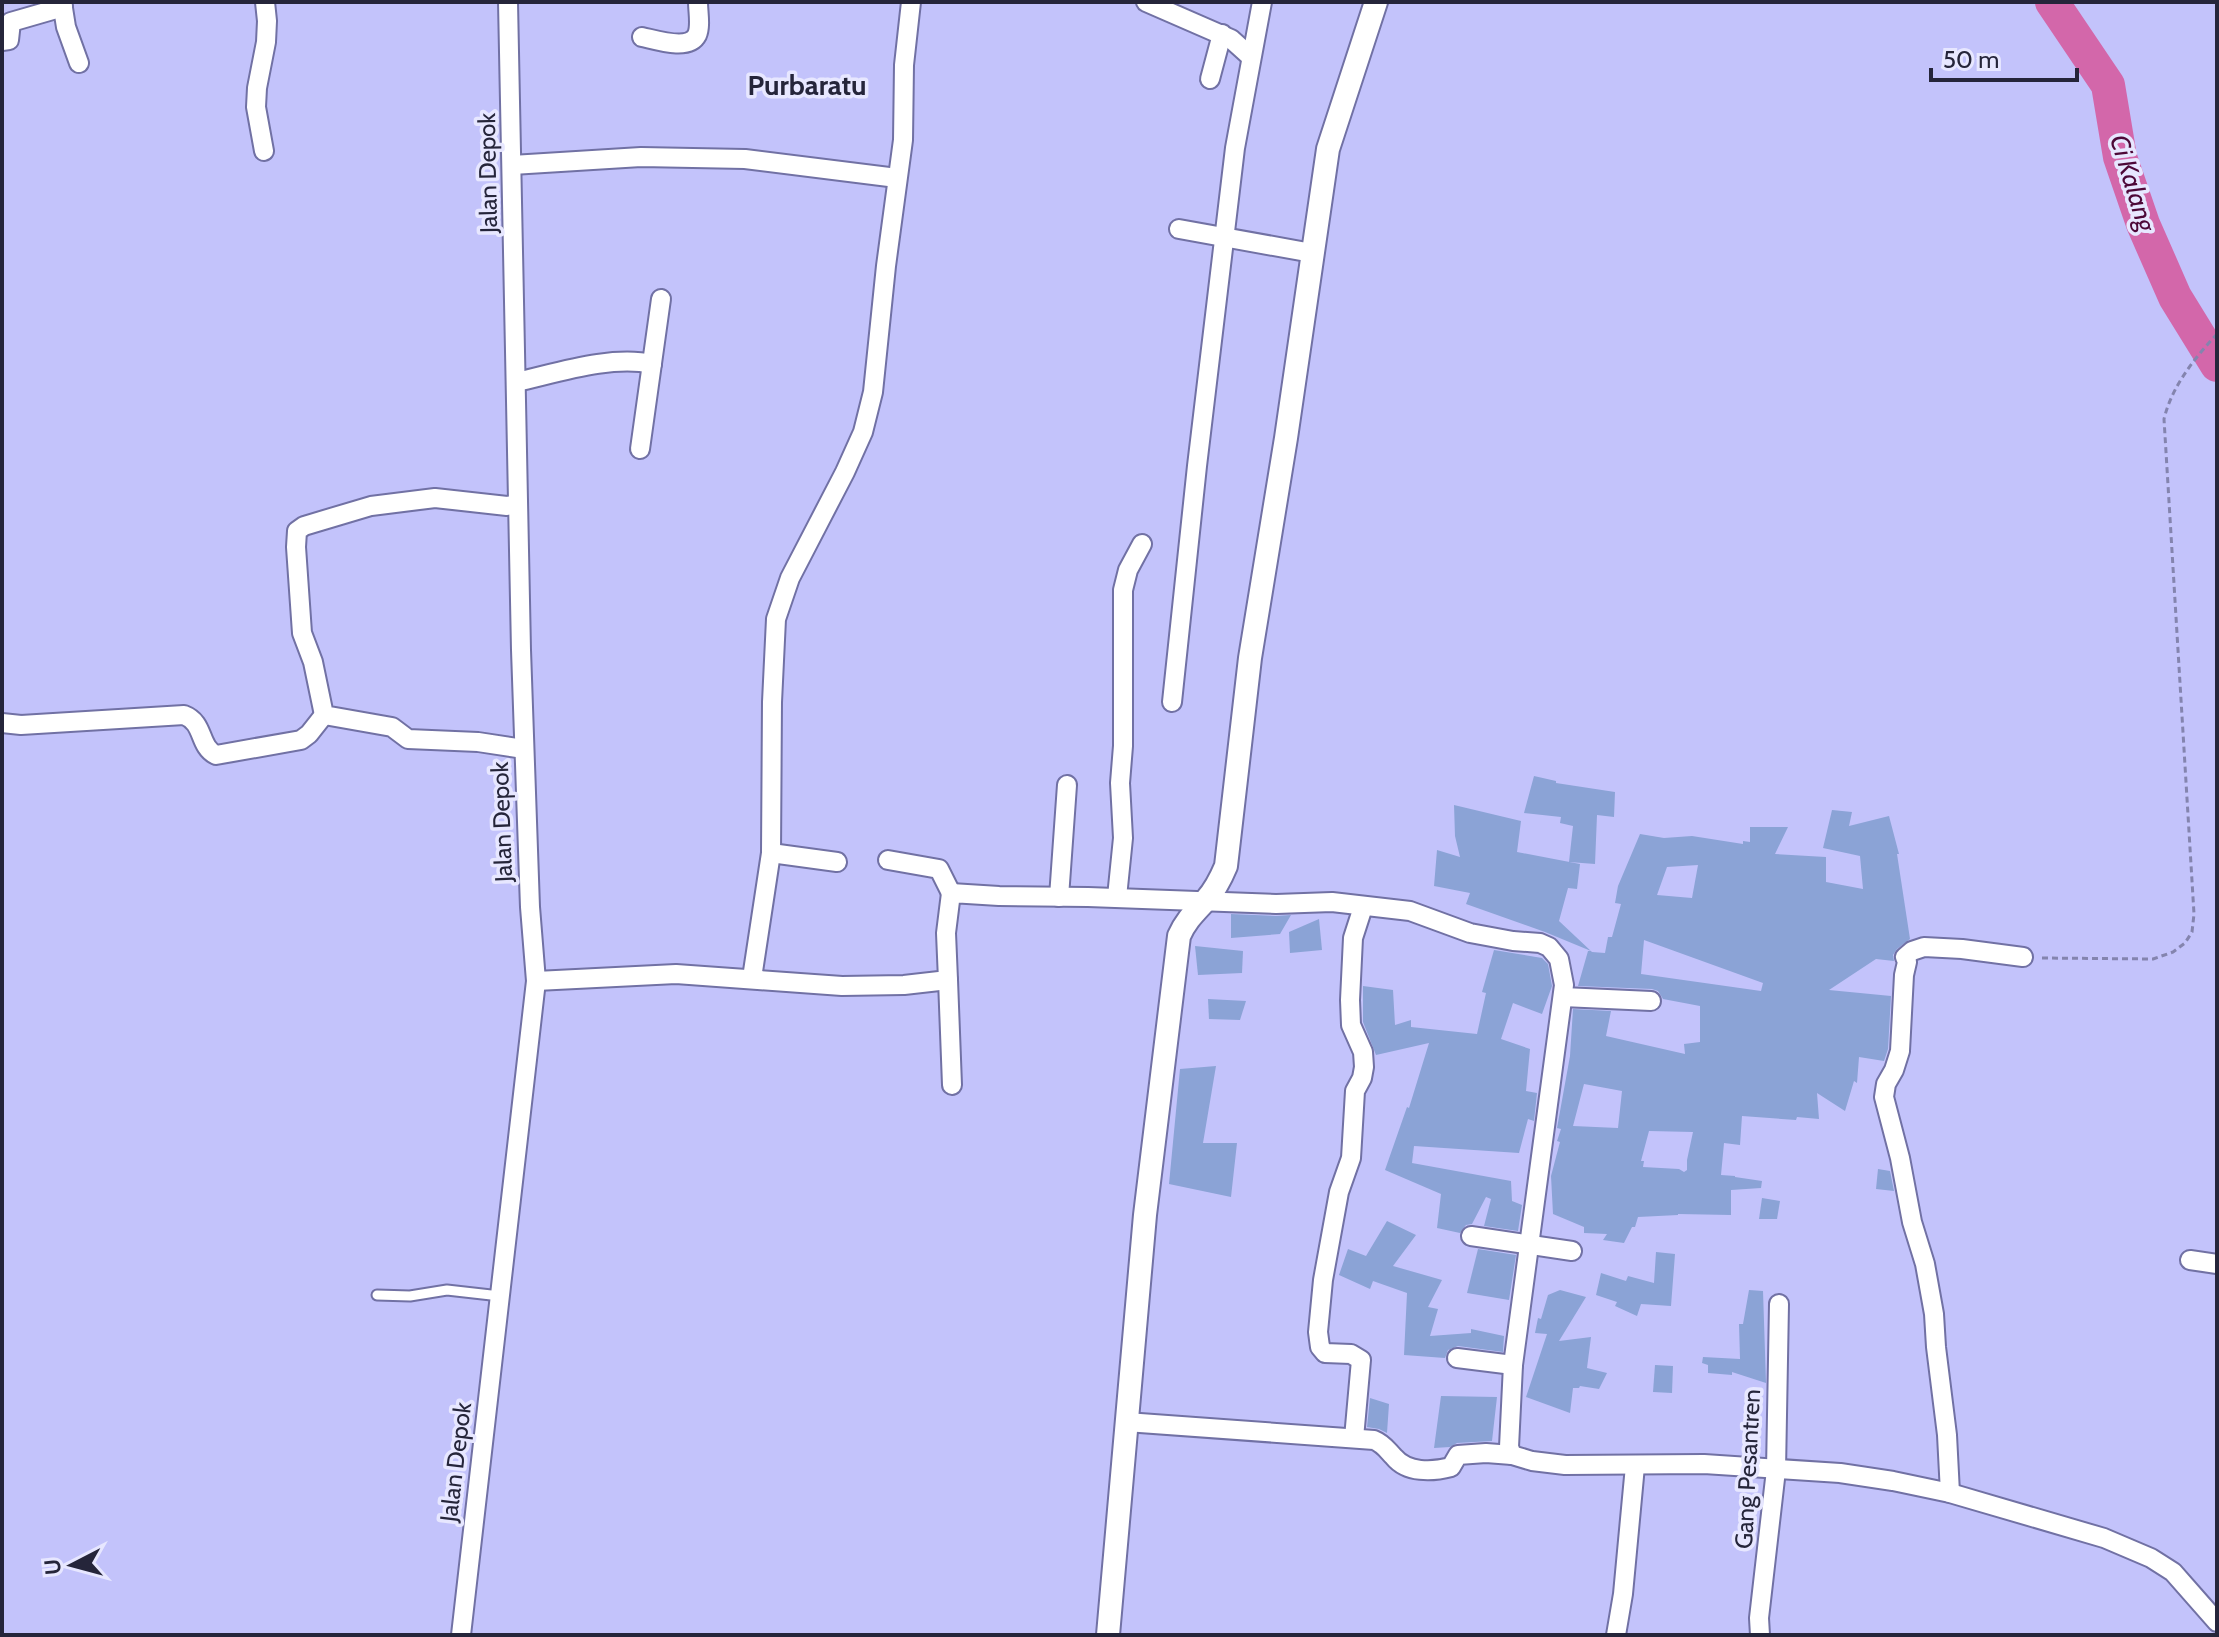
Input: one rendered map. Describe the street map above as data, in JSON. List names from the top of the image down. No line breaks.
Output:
{"streets":{"street":["Jalan Depok","Gang Pesantren"]},"districts":["Purbaratu"],"water":["Ci Kalang"],"scale_bar":"50 m","north":"left"}
